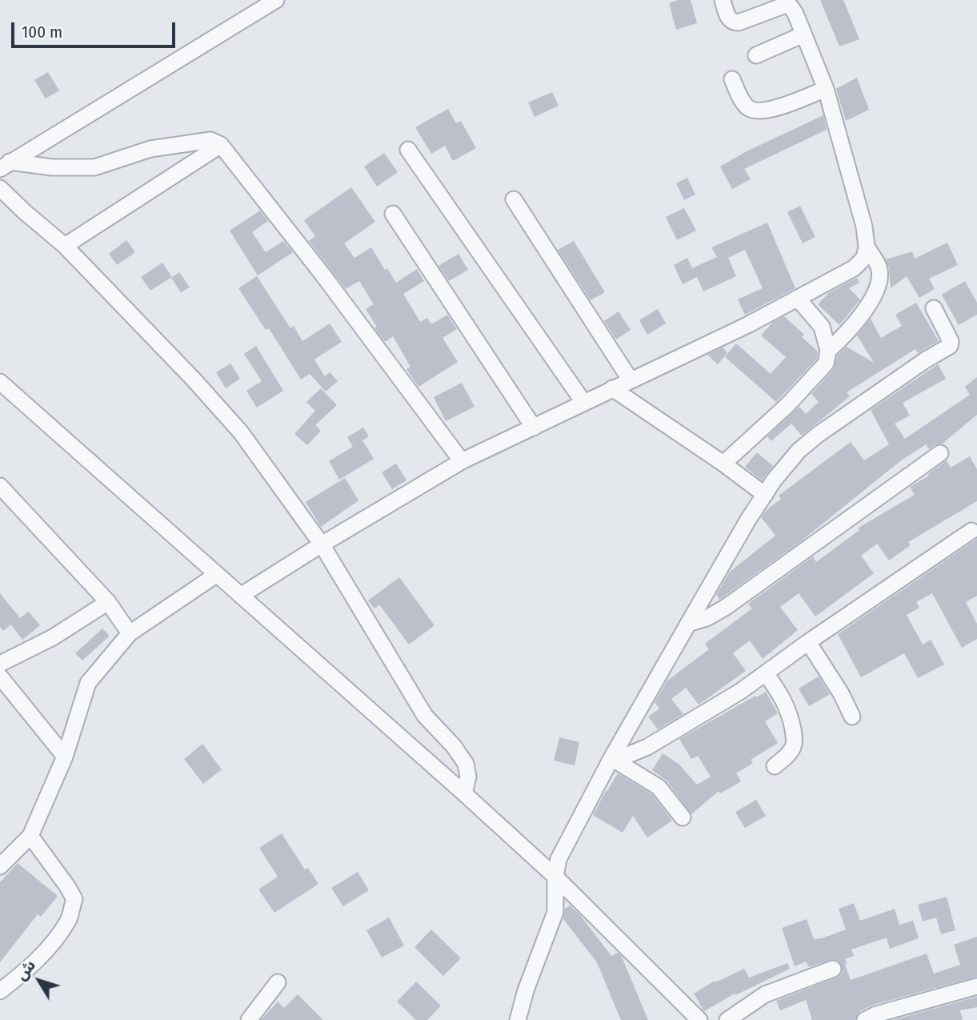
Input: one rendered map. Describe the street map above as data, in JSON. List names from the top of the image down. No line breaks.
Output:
{"scale_bar":"100 m","north":"top left"}
